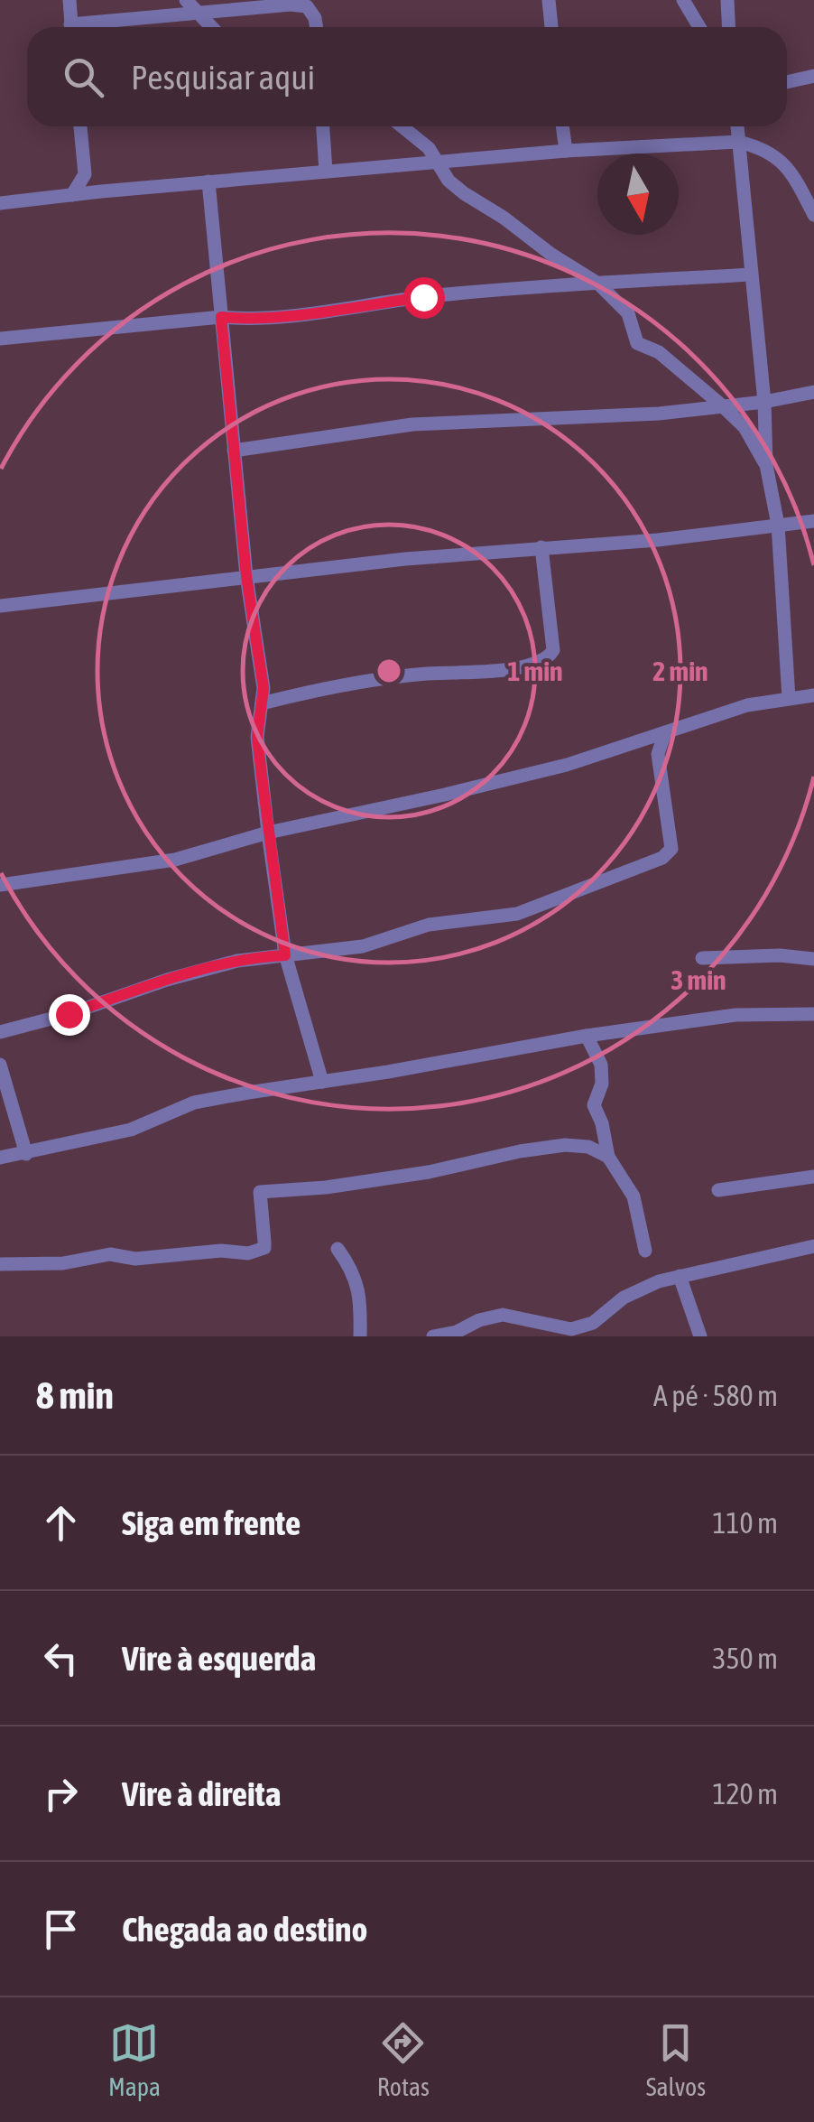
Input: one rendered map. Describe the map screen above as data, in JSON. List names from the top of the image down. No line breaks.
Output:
{"north":"bottom","page":{"search":"Pesquisar aqui","heading":["8 min","A pé · 580 m"],"list":[["Siga em frente","110 m"],["Vire à esquerda","350 m"],["Vire à direita","120 m"],"Chegada ao destino"],"nav":["Mapa","Rotas","Salvos"]},"rings":["1 min","2 min","3 min"]}
